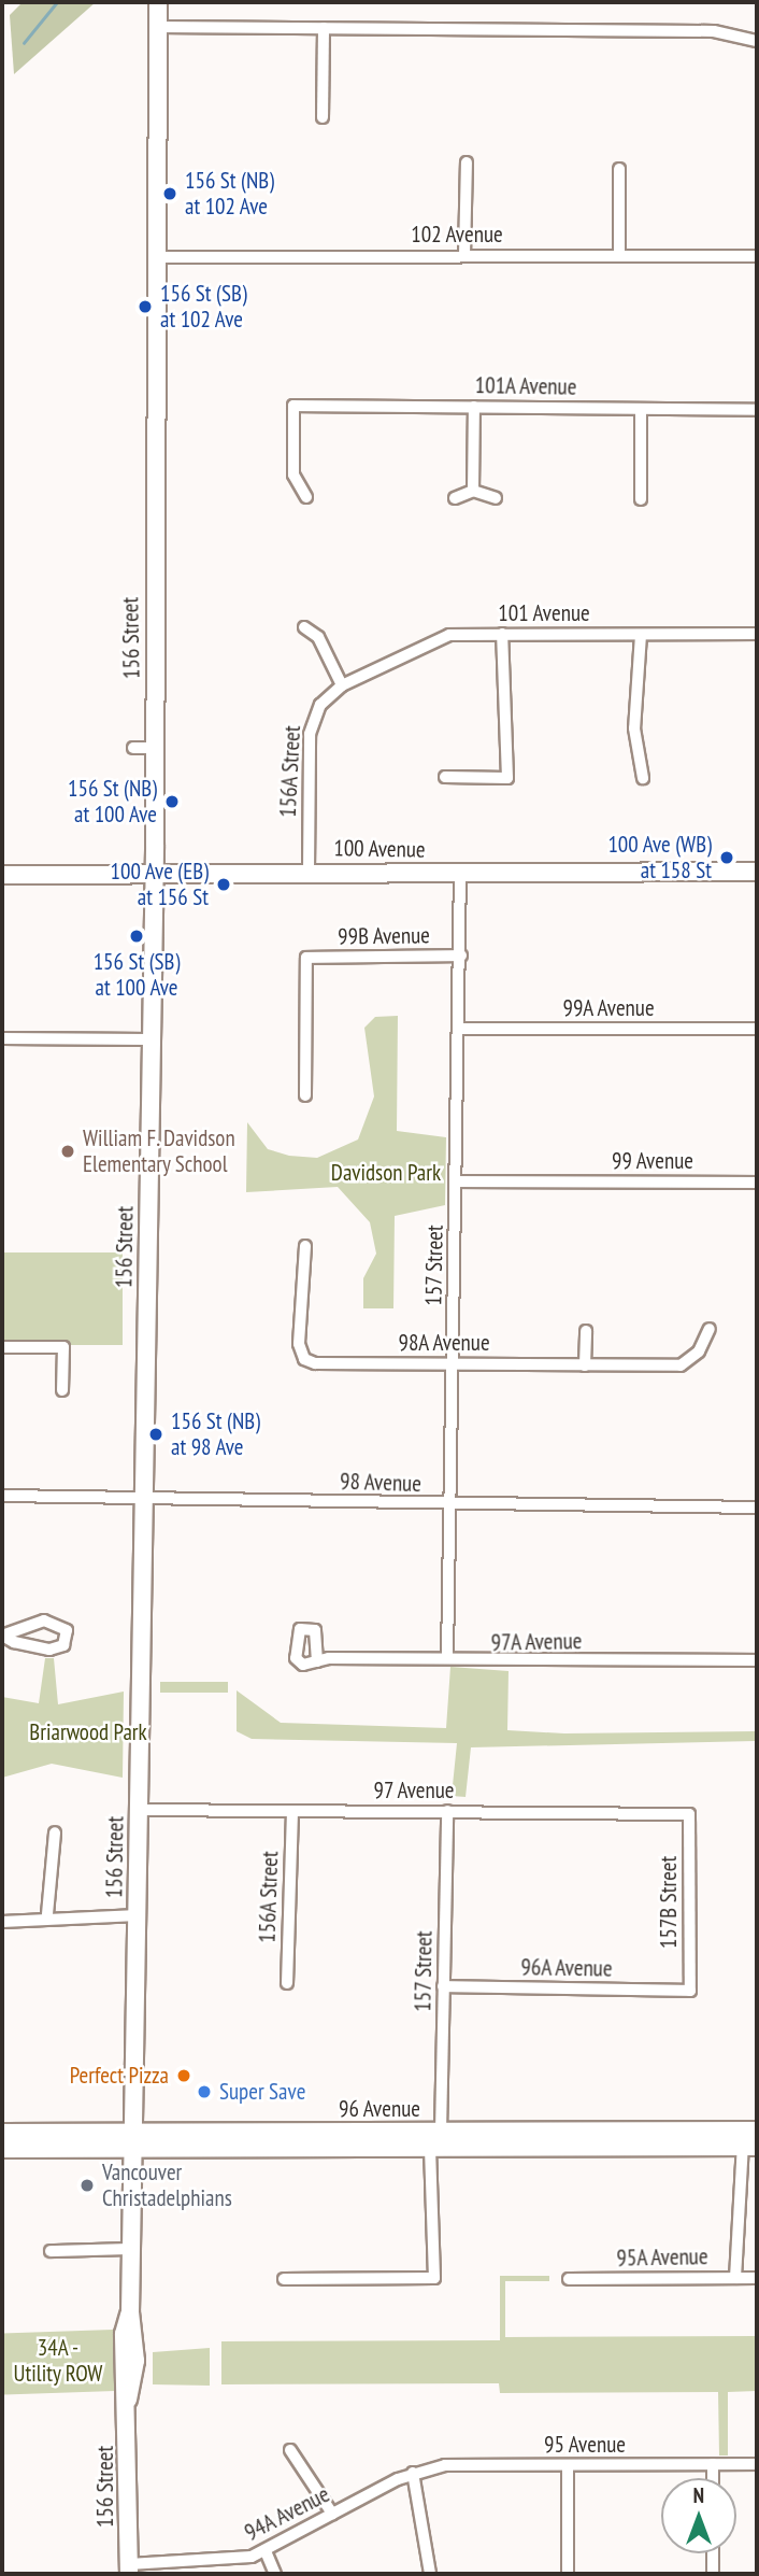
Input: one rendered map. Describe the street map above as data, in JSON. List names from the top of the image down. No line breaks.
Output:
{"streets":{"main road":["156 Street","100 Avenue","96 Avenue"],"street":["102 Avenue","101A Avenue","101 Avenue","156A Street","99B Avenue","99A Avenue","99 Avenue","157 Street","98A Avenue","98 Avenue","97A Avenue","97 Avenue","157B Street","96A Avenue","95A Avenue","95 Avenue","94A Avenue"]},"crossings":[["102 Avenue","156 Street"],["101 Avenue","156A Street"],["156 Street","100 Avenue"],["156 Street","98 Avenue"],["156 Street","97 Avenue"],["156 Street","96 Avenue"],["156 Street","94A Avenue"],["156A Street","100 Avenue"],["156A Street","97 Avenue"],["100 Avenue","157 Street"],["99B Avenue","157 Street"],["99A Avenue","157 Street"],["99 Avenue","157 Street"],["157 Street","98A Avenue"],["157 Street","98 Avenue"],["157 Street","97A Avenue"],["157 Street","97 Avenue"],["157 Street","96A Avenue"],["157 Street","96 Avenue"],["97 Avenue","157B Street"],["157B Street","96A Avenue"],["95 Avenue","94A Avenue"]],"parks":["Davidson Park","Briarwood Park","34A - Utility ROW"],"places":["156 St (NB) at 102 Ave","156 St (SB) at 102 Ave","156 St (NB) at 100 Ave","100 Ave (WB) at 158 St","100 Ave (EB) at 156 St","156 St (SB) at 100 Ave","William F. Davidson Elementary School","156 St (NB) at 98 Ave","Perfect Pizza","Super Save","Vancouver Christadelphians"],"north":"top"}
